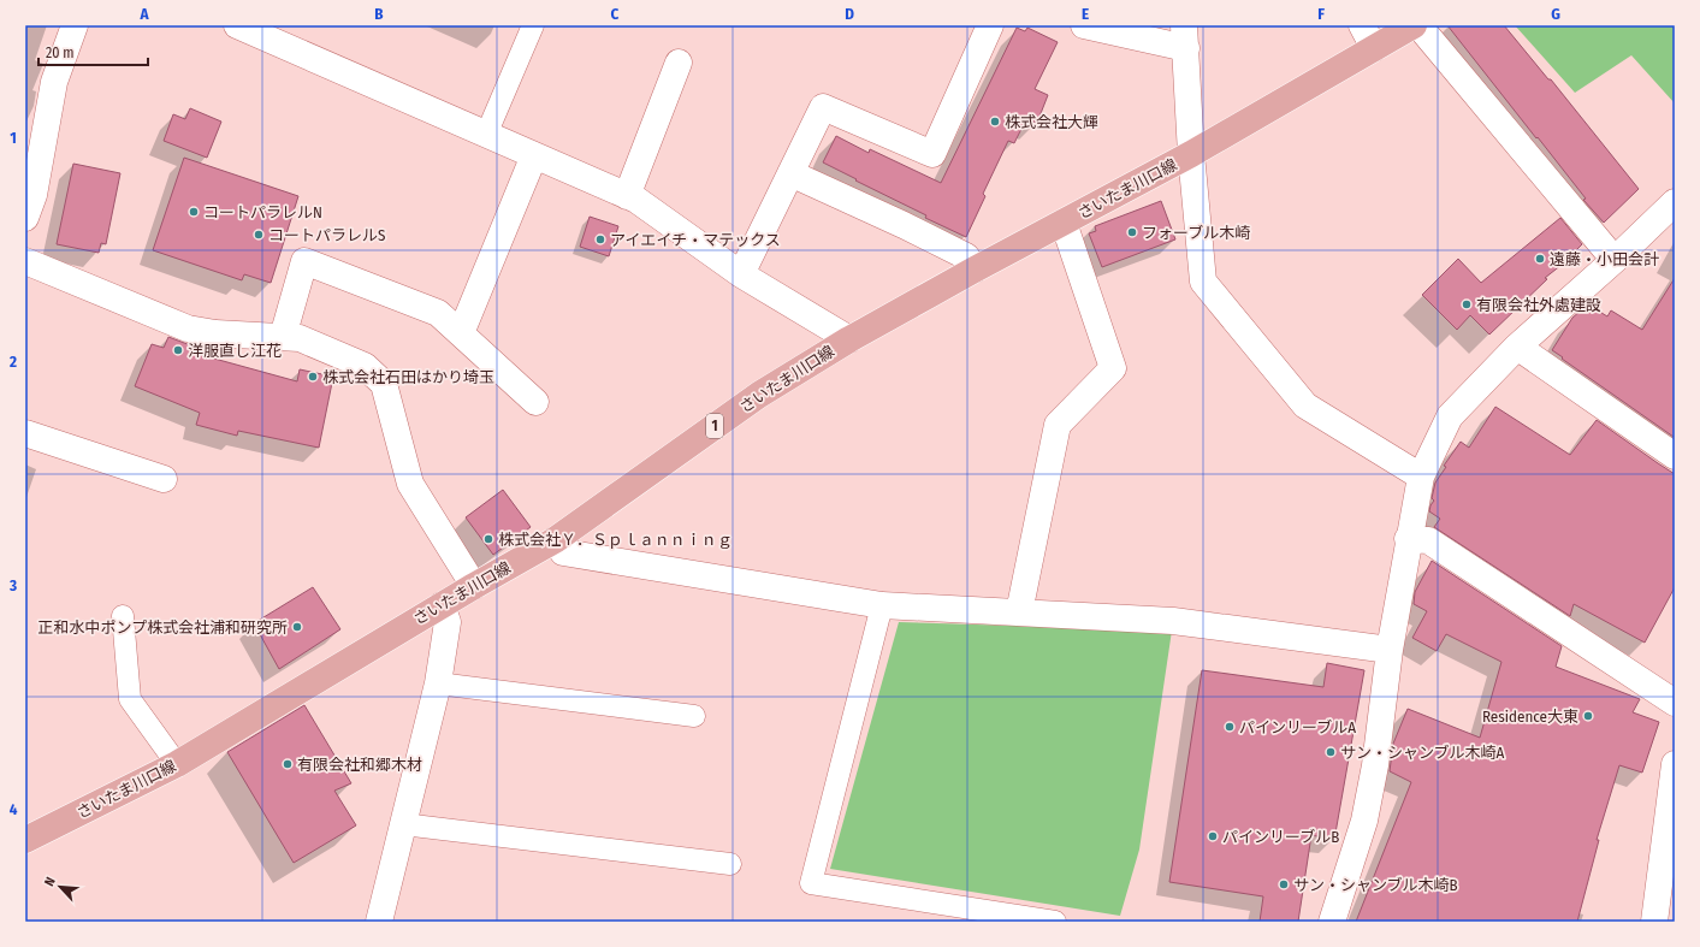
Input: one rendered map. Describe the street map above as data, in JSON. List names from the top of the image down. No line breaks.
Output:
{"streets":{"main road":["さいたま川口線","1"]},"places":["株式会社大輝","コートパラレルN","フォーブル木崎","コートパラレルS","アイエイチ・マテックス","遠藤・小田会計","有限会社外處建設","洋服直し江花","株式会社石田はかり埼玉","株式会社Ｙ．Ｓｐｌａｎｎｉｎｇ","正和水中ポンプ株式会社浦和研究所","Residence大東","パインリーブルA","サン・シャンブル木崎A","有限会社和郷木材","パインリーブルB","サン・シャンブル木崎B"],"scale_bar":"20 m","north":"top left","grid":{"columns":["A","B","C","D","E","F","G"],"rows":["1","2","3","4"]}}
